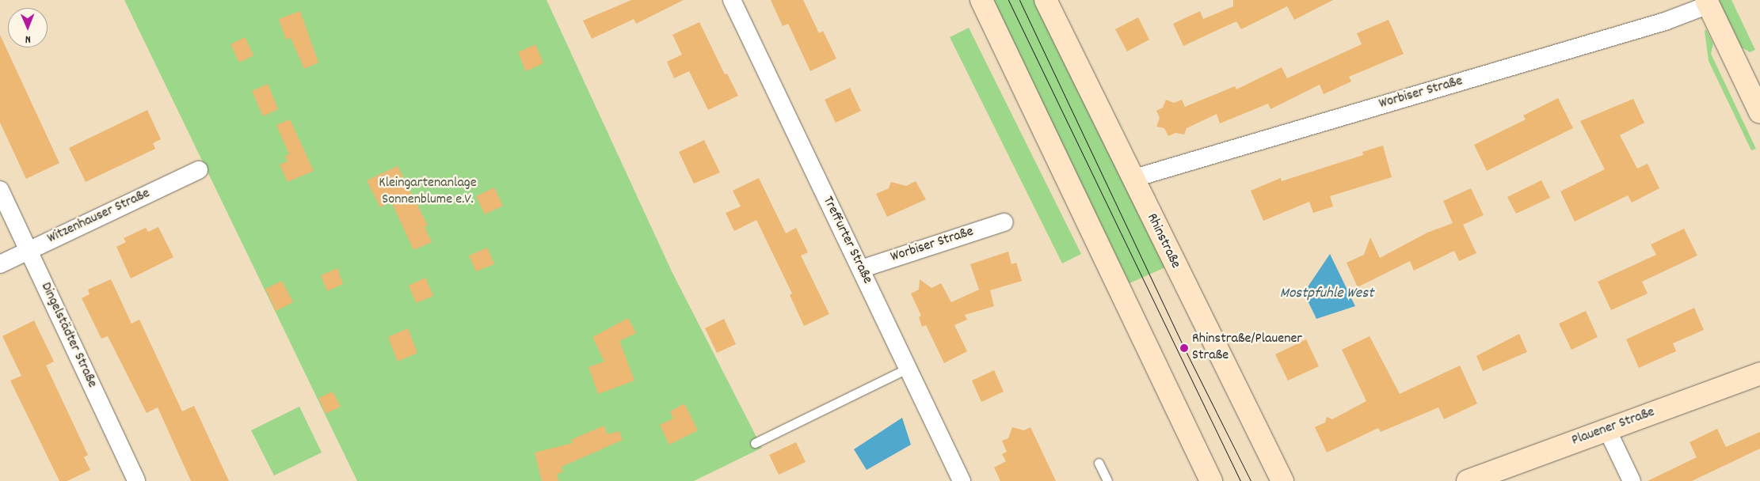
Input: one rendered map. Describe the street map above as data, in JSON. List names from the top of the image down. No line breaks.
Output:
{"streets":{"main road":["Rhinstraße","Plauener Straße"],"street":["Worbiser Straße","Witzenhauser Straße","Treffurter Straße","Dingelstädter Straße"]},"crossings":[["Worbiser Straße","Treffurter Straße"],["Worbiser Straße","Rhinstraße"],["Witzenhauser Straße","Dingelstädter Straße"]],"water":["Mostpfuhle West"],"parks":["Kleingartenanlage Sonnenblume e.V."],"places":["Rhinstraße/Plauener Straße"],"north":"bottom"}
